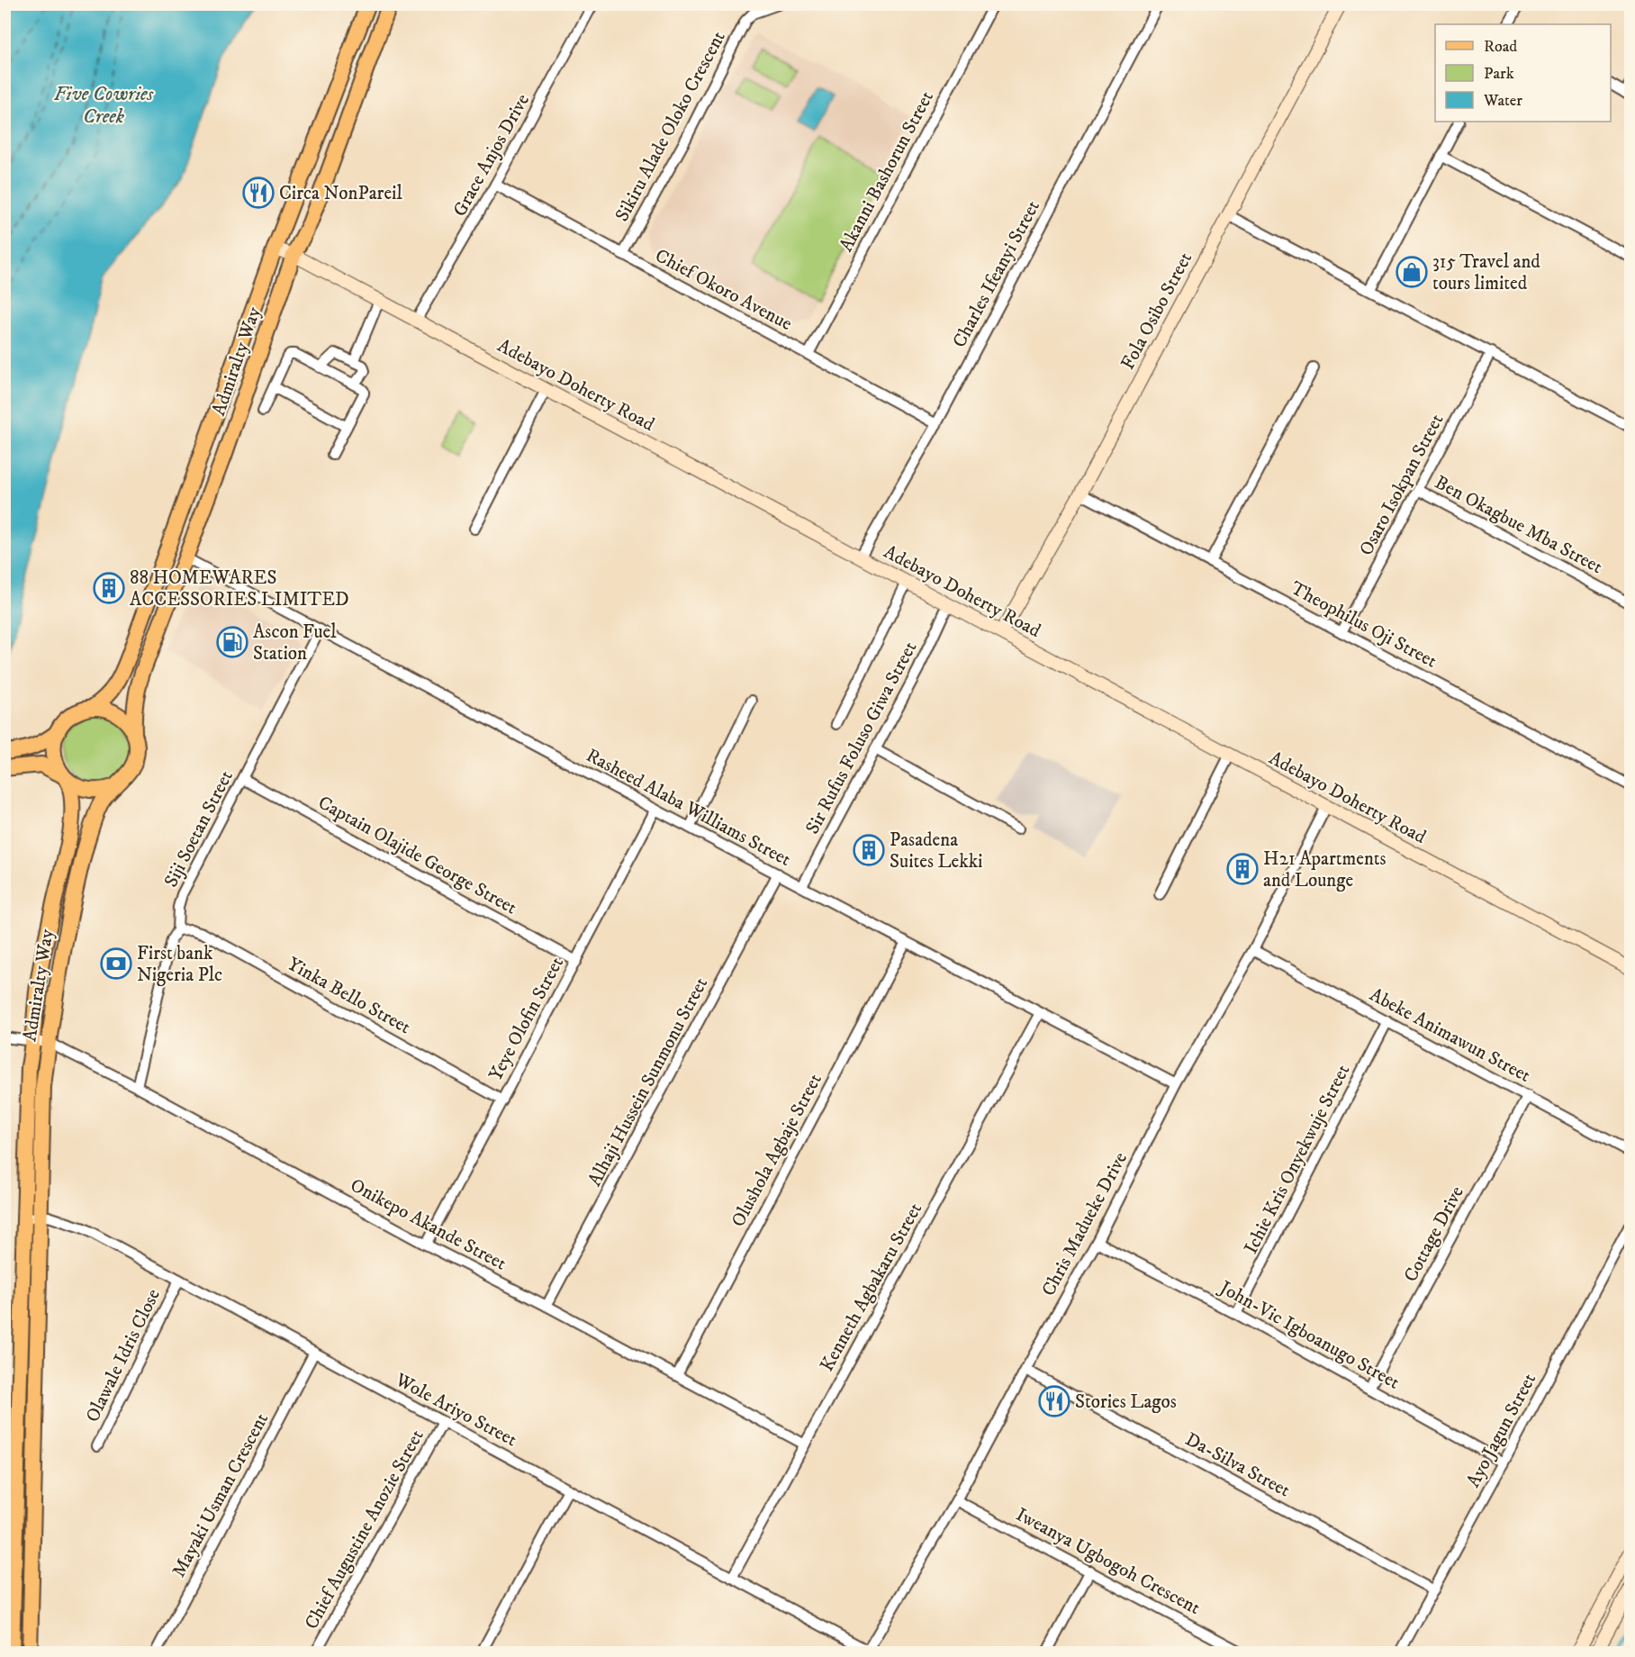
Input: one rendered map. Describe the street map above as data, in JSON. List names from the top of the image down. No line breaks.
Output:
{"streets":{"main road":["Admiralty Way"],"street":["Sikiru Alade Oloko Crescent","Grace Anjos Drive","Akanni Bashorun Street","Charles Ifeanyi Street","Chief Okoro Avenue","Fola Osibo Street","Adebayo Doherty Road","Osaro Isokpan Street","Ben Okagbue Mba Street","Theophilus Oji Street","Sir Rufus Foluso Giwa Street","Rasheed Alaba Williams Street","Siji Soetan Street","Captain Olajide George Street","Yinka Bello Street","Yeye Olofin Street","Abeke Animawun Street","Alhaji Hussein Sunmonu Street","Olushola Agbaje Street","Ichie Kris Onyekwuje Street","Onikepo Akande Street","Chris Madueke Drive","Cottage Drive","Kenneth Agbakaru Street","John-Vic Igboanugo Street","Olawale Idris Close","Wole Ariyo Street","Ayo Jagun Street","Da-Silva Street","Mayaki Usman Crescent","Chief Augustine Anozie Street","Iweanya Ugbogoh Crescent"]},"crossings":[["Sikiru Alade Oloko Crescent","Chief Okoro Avenue"],["Grace Anjos Drive","Chief Okoro Avenue"],["Grace Anjos Drive","Adebayo Doherty Road"],["Akanni Bashorun Street","Chief Okoro Avenue"],["Charles Ifeanyi Street","Chief Okoro Avenue"],["Charles Ifeanyi Street","Adebayo Doherty Road"],["Fola Osibo Street","Adebayo Doherty Road"],["Fola Osibo Street","Theophilus Oji Street"],["Admiralty Way","Adebayo Doherty Road"],["Admiralty Way","Rasheed Alaba Williams Street"],["Admiralty Way","Onikepo Akande Street"],["Admiralty Way","Wole Ariyo Street"],["Adebayo Doherty Road","Sir Rufus Foluso Giwa Street"],["Adebayo Doherty Road","Chris Madueke Drive"],["Osaro Isokpan Street","Ben Okagbue Mba Street"],["Osaro Isokpan Street","Theophilus Oji Street"],["Sir Rufus Foluso Giwa Street","Rasheed Alaba Williams Street"],["Rasheed Alaba Williams Street","Siji Soetan Street"],["Rasheed Alaba Williams Street","Yeye Olofin Street"],["Rasheed Alaba Williams Street","Alhaji Hussein Sunmonu Street"],["Rasheed Alaba Williams Street","Olushola Agbaje Street"],["Rasheed Alaba Williams Street","Chris Madueke Drive"],["Rasheed Alaba Williams Street","Kenneth Agbakaru Street"],["Siji Soetan Street","Captain Olajide George Street"],["Siji Soetan Street","Yinka Bello Street"],["Siji Soetan Street","Onikepo Akande Street"],["Captain Olajide George Street","Yeye Olofin Street"],["Yinka Bello Street","Yeye Olofin Street"],["Yeye Olofin Street","Onikepo Akande Street"],["Abeke Animawun Street","Ichie Kris Onyekwuje Street"],["Abeke Animawun Street","Chris Madueke Drive"],["Abeke Animawun Street","Cottage Drive"],["Alhaji Hussein Sunmonu Street","Onikepo Akande Street"],["Olushola Agbaje Street","Onikepo Akande Street"],["Ichie Kris Onyekwuje Street","John-Vic Igboanugo Street"],["Onikepo Akande Street","Kenneth Agbakaru Street"],["Chris Madueke Drive","John-Vic Igboanugo Street"],["Chris Madueke Drive","Wole Ariyo Street"],["Chris Madueke Drive","Da-Silva Street"],["Chris Madueke Drive","Iweanya Ugbogoh Crescent"],["Cottage Drive","John-Vic Igboanugo Street"],["Kenneth Agbakaru Street","Wole Ariyo Street"],["John-Vic Igboanugo Street","Ayo Jagun Street"],["Olawale Idris Close","Wole Ariyo Street"],["Wole Ariyo Street","Mayaki Usman Crescent"],["Wole Ariyo Street","Chief Augustine Anozie Street"],["Ayo Jagun Street","Da-Silva Street"]],"water":["Five Cowries Creek"],"places":{"restaurant":["Circa NonPareil","Stories Lagos"],"shop":["315 Travel and tours limited"],"building":["88 HOMEWARES ACCESSORIES LIMITED","Pasadena Suites Lekki","H21 Apartments and Lounge"],"fuel station":["Ascon Fuel Station"],"bank":["First bank Nigeria Plc"]},"legend":["Road","Park","Water"]}
